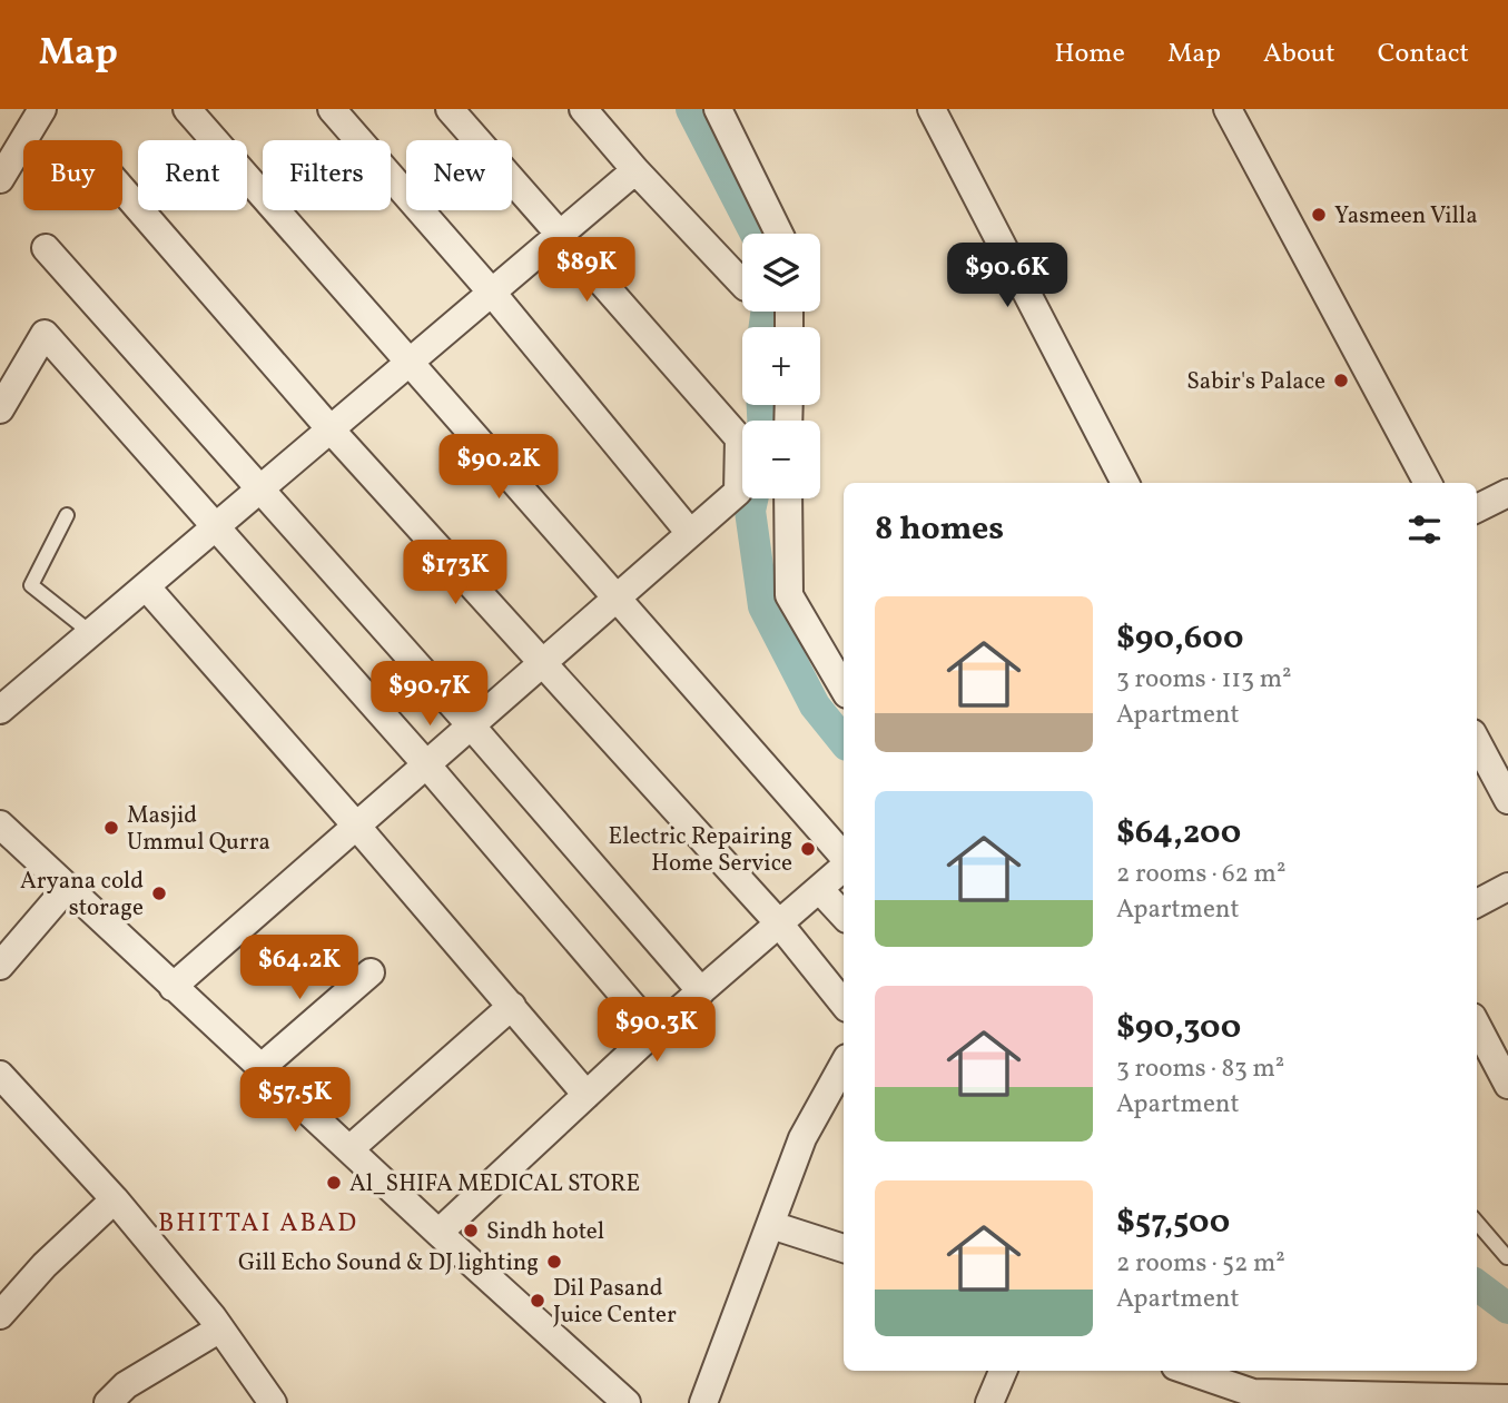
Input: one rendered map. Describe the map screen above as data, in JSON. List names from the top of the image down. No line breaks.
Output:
{"districts":["BHITTAI ABAD"],"places":["Yasmeen Villa","Sabir's Palace","Masjid Ummul Qurra","Electric Repairing Home Service","Aryana cold storage","Al_SHIFA MEDICAL STORE","Sindh hotel","Gill Echo Sound & DJ lighting","Dil Pasand Juice Center"],"page":{"header":"Map","nav":["Home","Map","About","Contact"],"chip":["Buy","Rent","Filters","New"],"map_buttons":["+","−"],"price":["$89K","$90.6K","$90.2K","$173K","$90.7K","$64.2K","$90.3K","$57.5K"],"heading":"8 homes","list":[{"name":"$90,600","note":"3 rooms · 113 m² · Apartment"},{"name":"$64,200","note":"2 rooms · 62 m² · Apartment"},{"name":"$90,300","note":"3 rooms · 83 m² · Apartment"},{"name":"$57,500","note":"2 rooms · 52 m² · Apartment"}]}}
